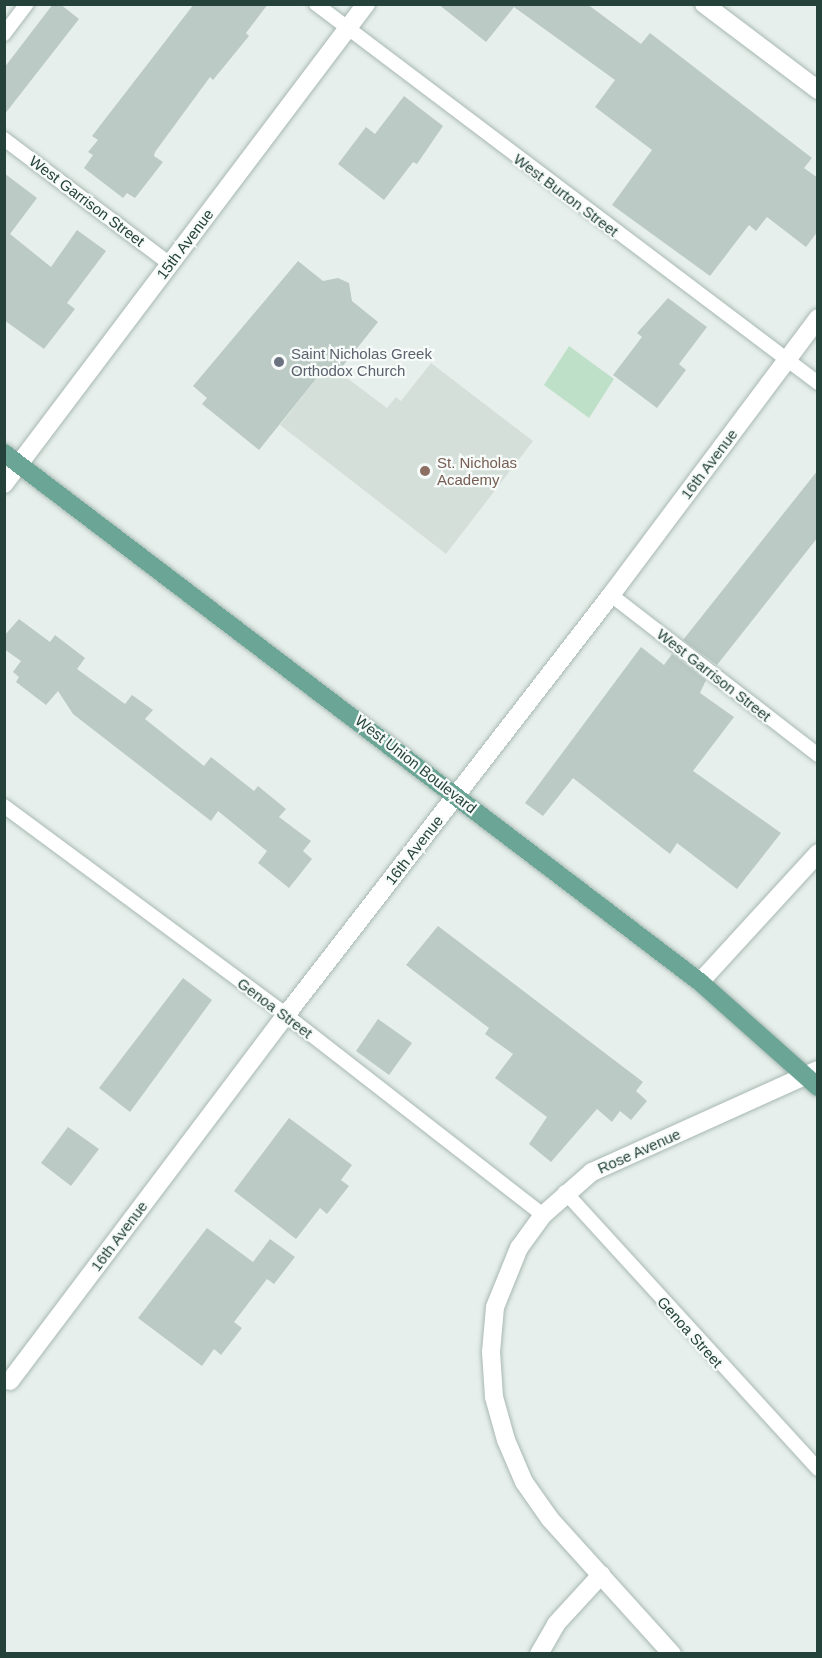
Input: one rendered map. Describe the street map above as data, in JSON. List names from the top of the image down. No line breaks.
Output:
{"streets":{"main road":["West Union Boulevard"],"street":["15th Avenue","16th Avenue","Rose Avenue"],"lane":["West Burton Street","West Garrison Street","Genoa Street"]},"crossings":[["West Burton Street","15th Avenue"],["West Burton Street","16th Avenue"],["West Garrison Street","15th Avenue"],["West Garrison Street","16th Avenue"],["15th Avenue","West Union Boulevard"],["16th Avenue","West Union Boulevard"],["16th Avenue","Genoa Street"],["West Union Boulevard","Rose Avenue"],["Genoa Street","Rose Avenue"]],"places":["Saint Nicholas Greek Orthodox Church","St. Nicholas Academy"]}
